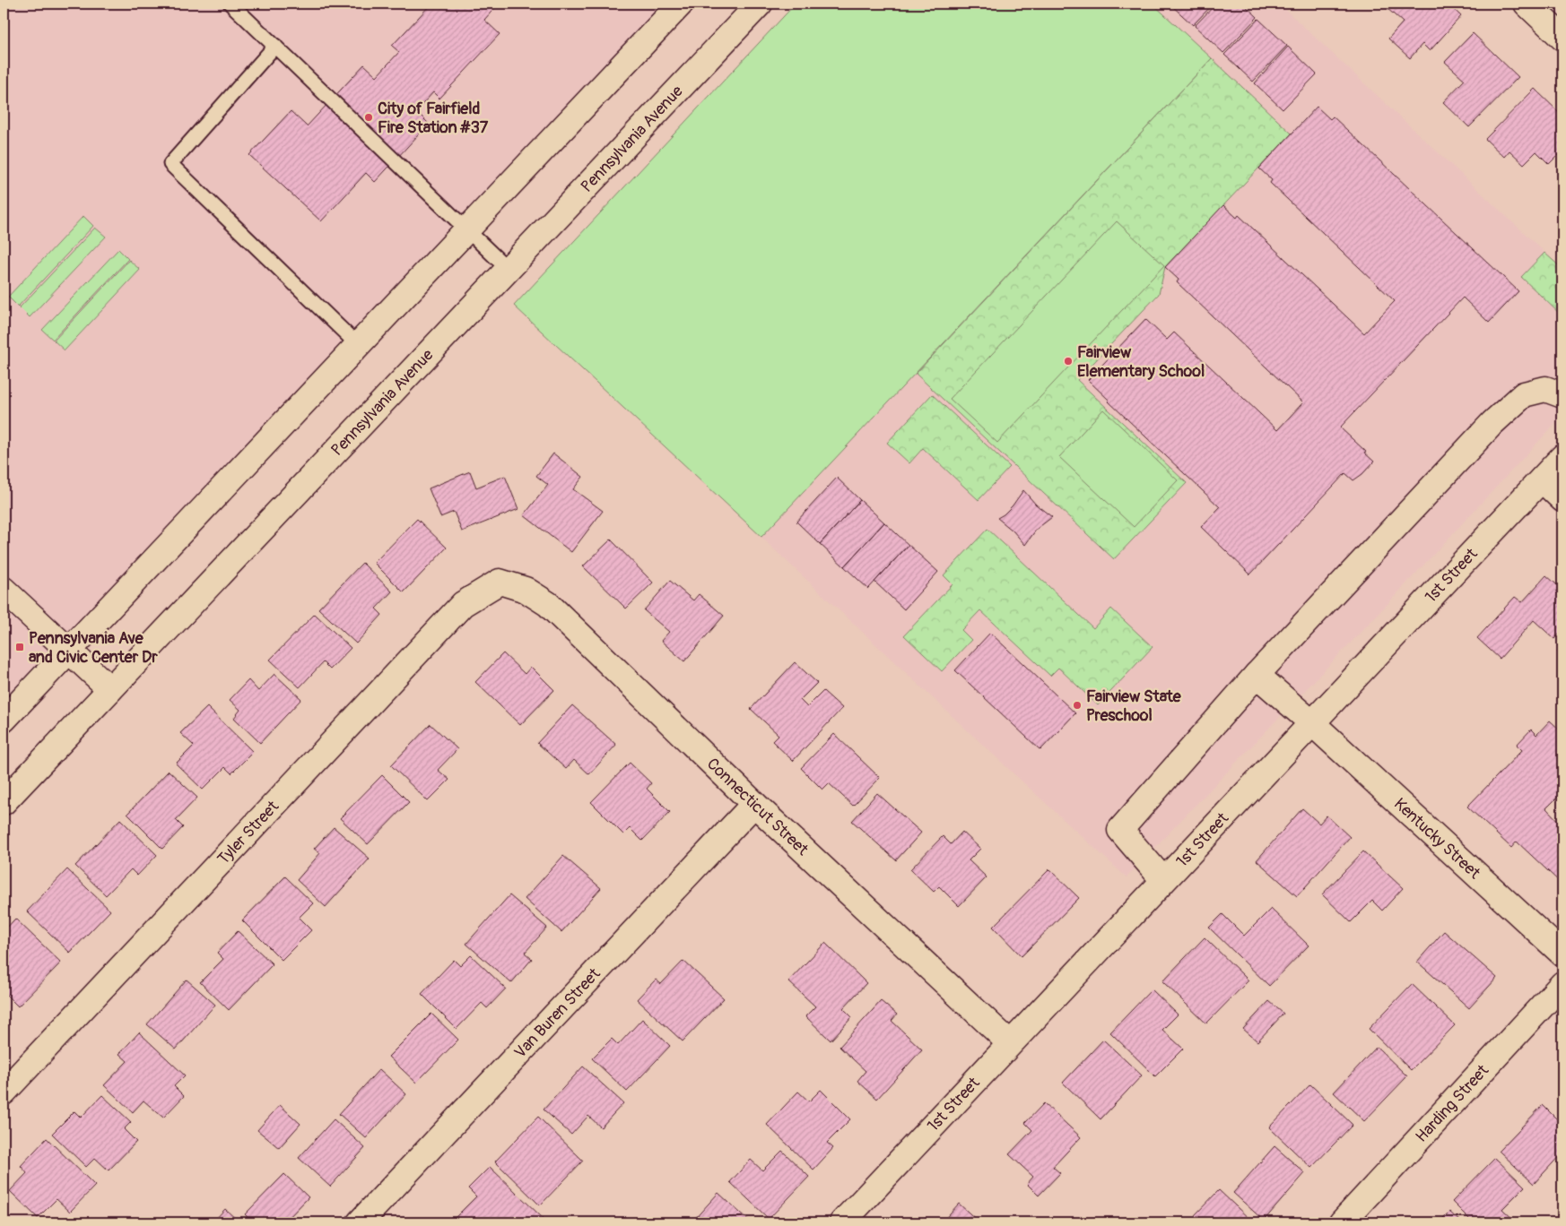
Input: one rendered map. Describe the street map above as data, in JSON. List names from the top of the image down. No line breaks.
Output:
{"streets":{"street":["Pennsylvania Avenue","1st Street","Connecticut Street","Tyler Street","Kentucky Street","Van Buren Street","Harding Street"]},"crossings":[["1st Street","Connecticut Street"],["1st Street","Kentucky Street"],["Connecticut Street","Tyler Street"],["Connecticut Street","Van Buren Street"]],"places":{"other":["City of Fairfield Fire Station #37","Fairview Elementary School","Fairview State Preschool"],"transit":["Pennsylvania Ave and Civic Center Dr"]}}
